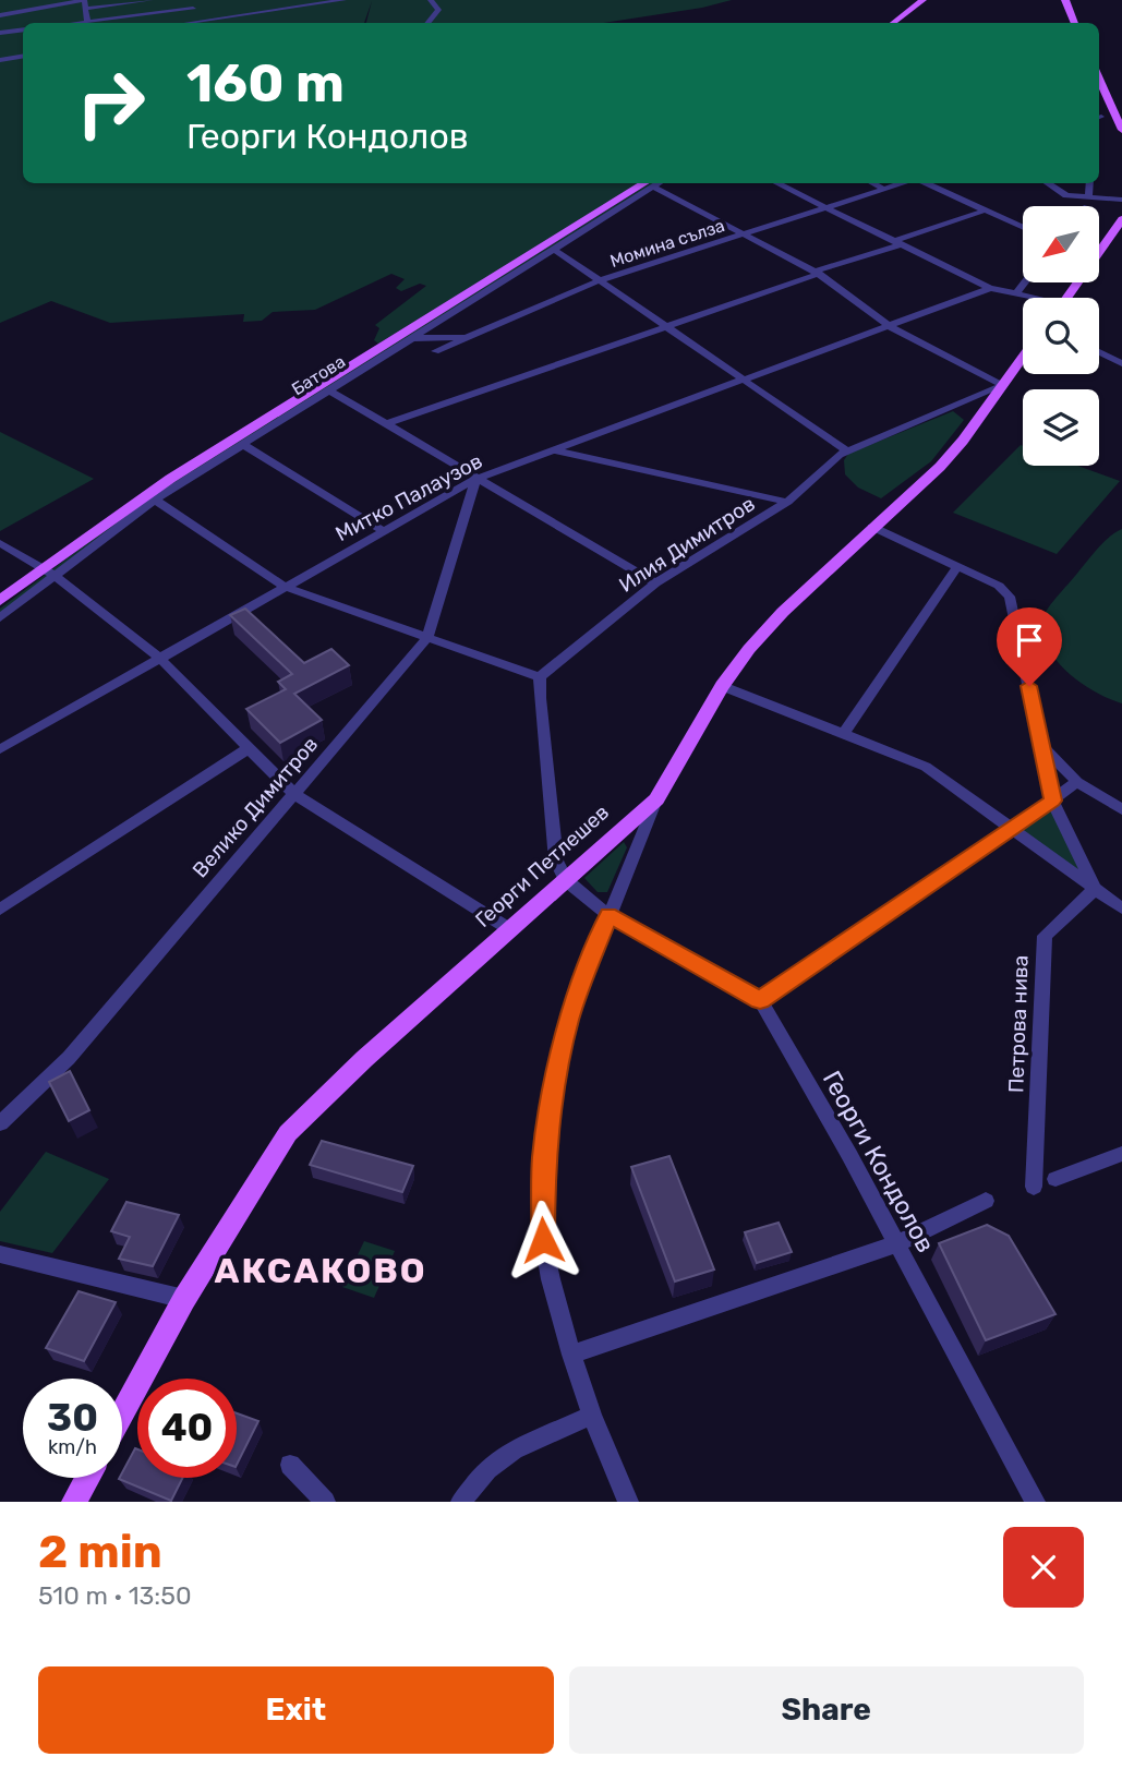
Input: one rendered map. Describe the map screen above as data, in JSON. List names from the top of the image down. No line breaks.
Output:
{"streets":{"main road":["Георги Петлешев"],"street":["Момина сълза","Батова","Митко Палаузов","Илия Димитров","Велико Димитров","Петрова нива","Георги Кондолов"]},"crossings":[["Митко Палаузов","Велико Димитров"],["Илия Димитров","Георги Петлешев"]],"districts":["АКСАКОВО"],"north":"bottom left","page":{"turn":["160 m","Георги Кондолов"],"speed":"30 km/h","limit":"40","heading":["2 min","510 m · 13:50"],"buttons":["Exit","Share"]}}
